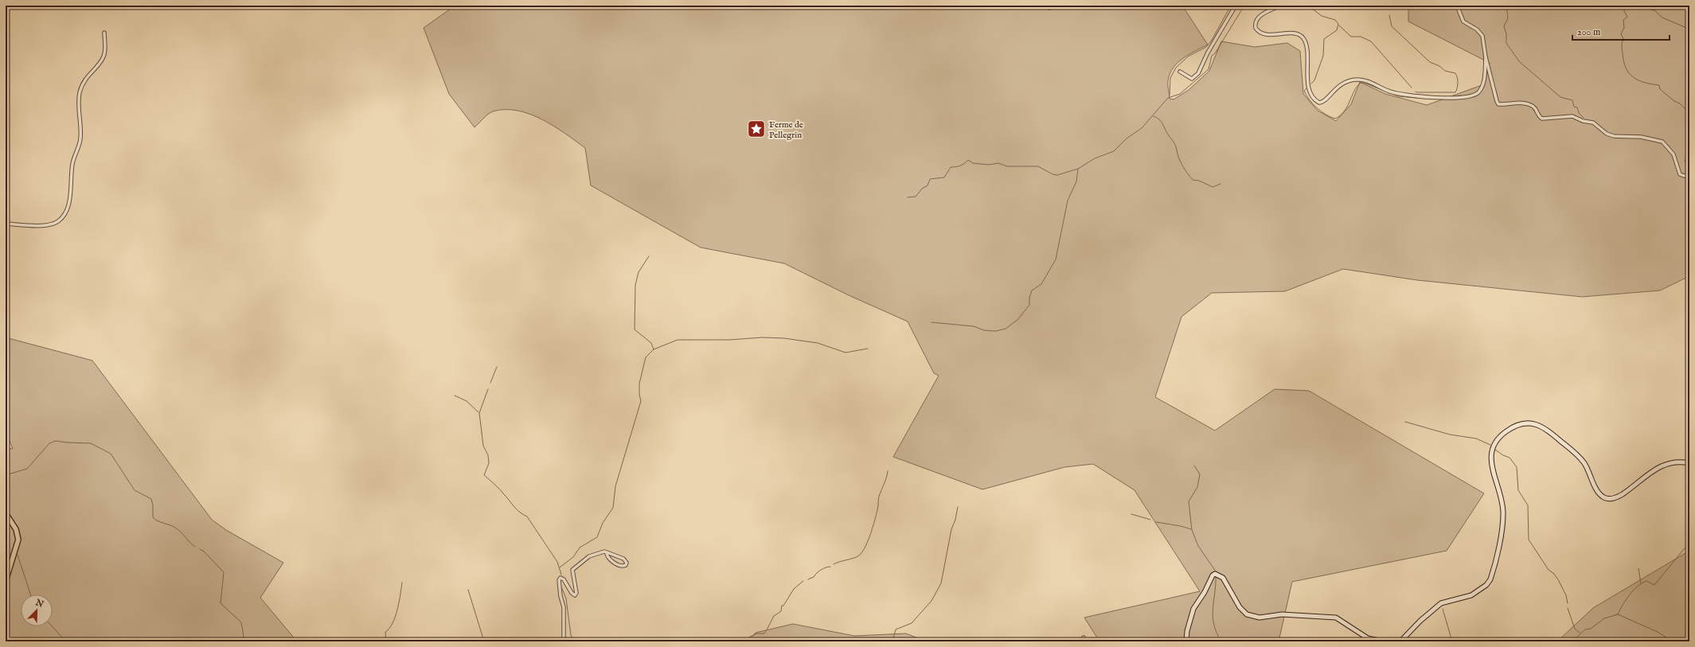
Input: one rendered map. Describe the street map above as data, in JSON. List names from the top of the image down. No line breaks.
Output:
{"places":{"place":["Ferme de Pellegrin"]},"scale_bar":"200 m","north":"top right"}
